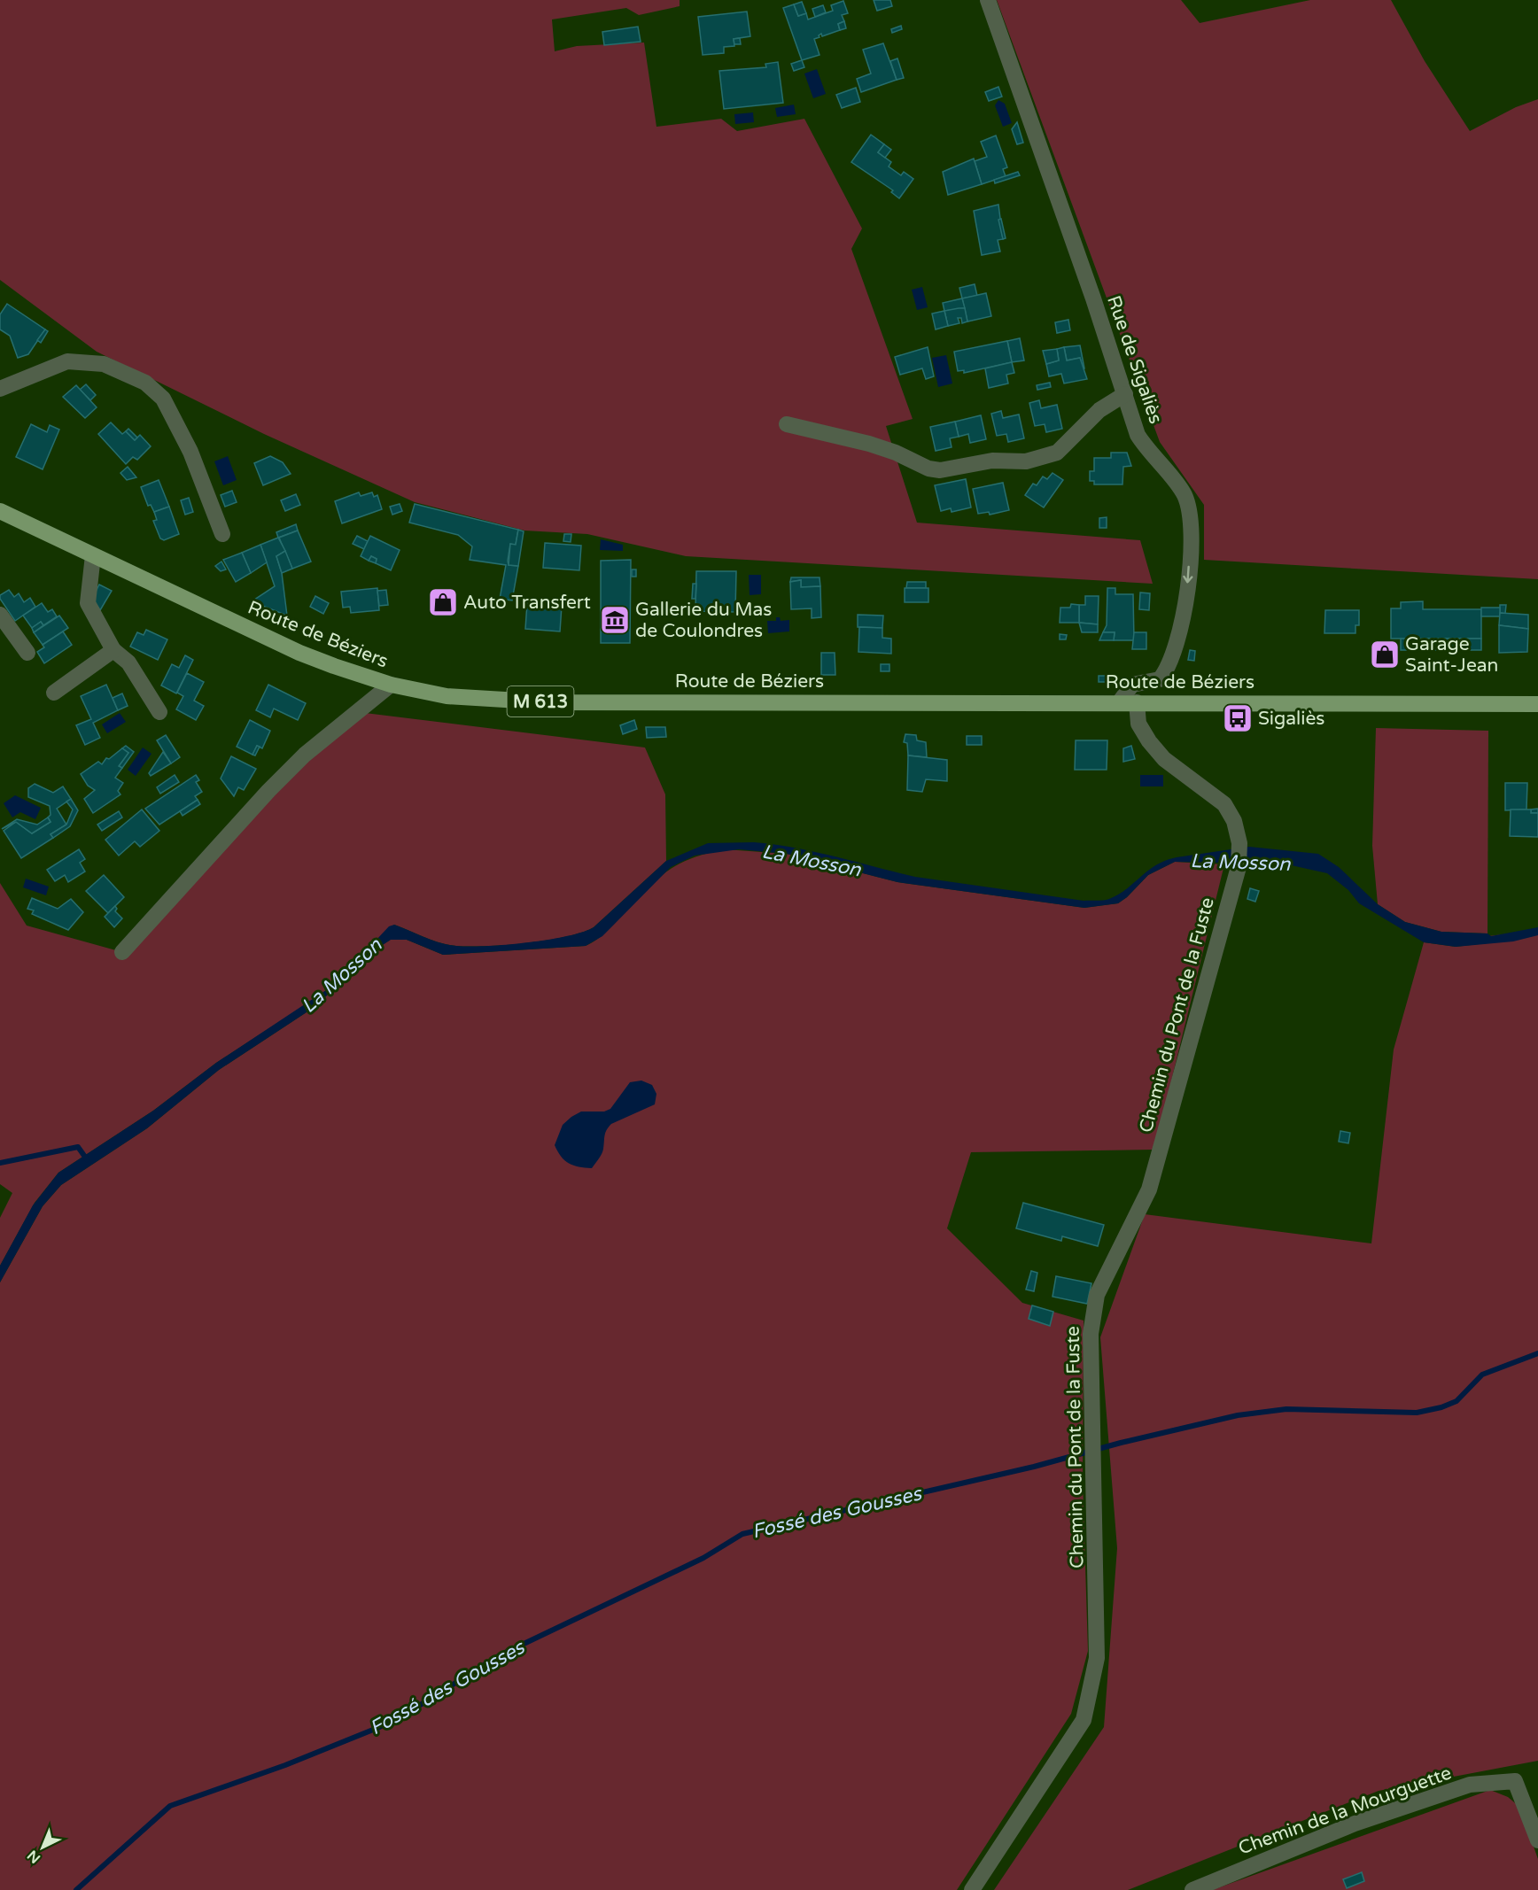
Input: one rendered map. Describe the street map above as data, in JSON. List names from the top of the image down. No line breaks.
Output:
{"streets":{"main road":["Route de Béziers","M 613"],"street":["Rue de Sigaliès","Chemin du Pont de la Fuste","Chemin de la Mourguette"]},"crossings":[["Rue de Sigaliès","Route de Béziers"],["Route de Béziers","Chemin du Pont de la Fuste"]],"one_way":["Rue de Sigaliès"],"water":["La Mosson","Fossé des Gousses"],"places":{"shop":["Auto Transfert","Garage Saint-Jean"],"museum":["Gallerie du Mas de Coulondres"],"bus stop":["Sigaliès"]},"north":"bottom left"}
